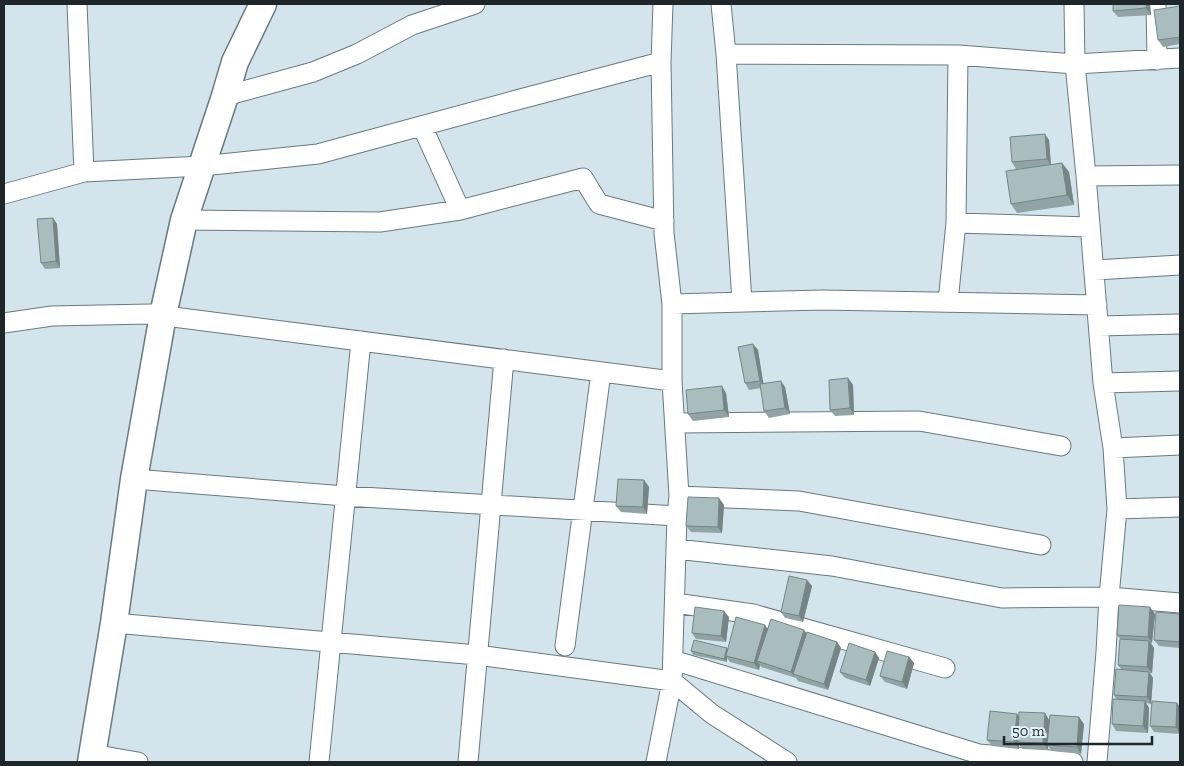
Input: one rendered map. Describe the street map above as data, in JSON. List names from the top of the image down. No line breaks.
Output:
{"scale_bar":"50 m"}
